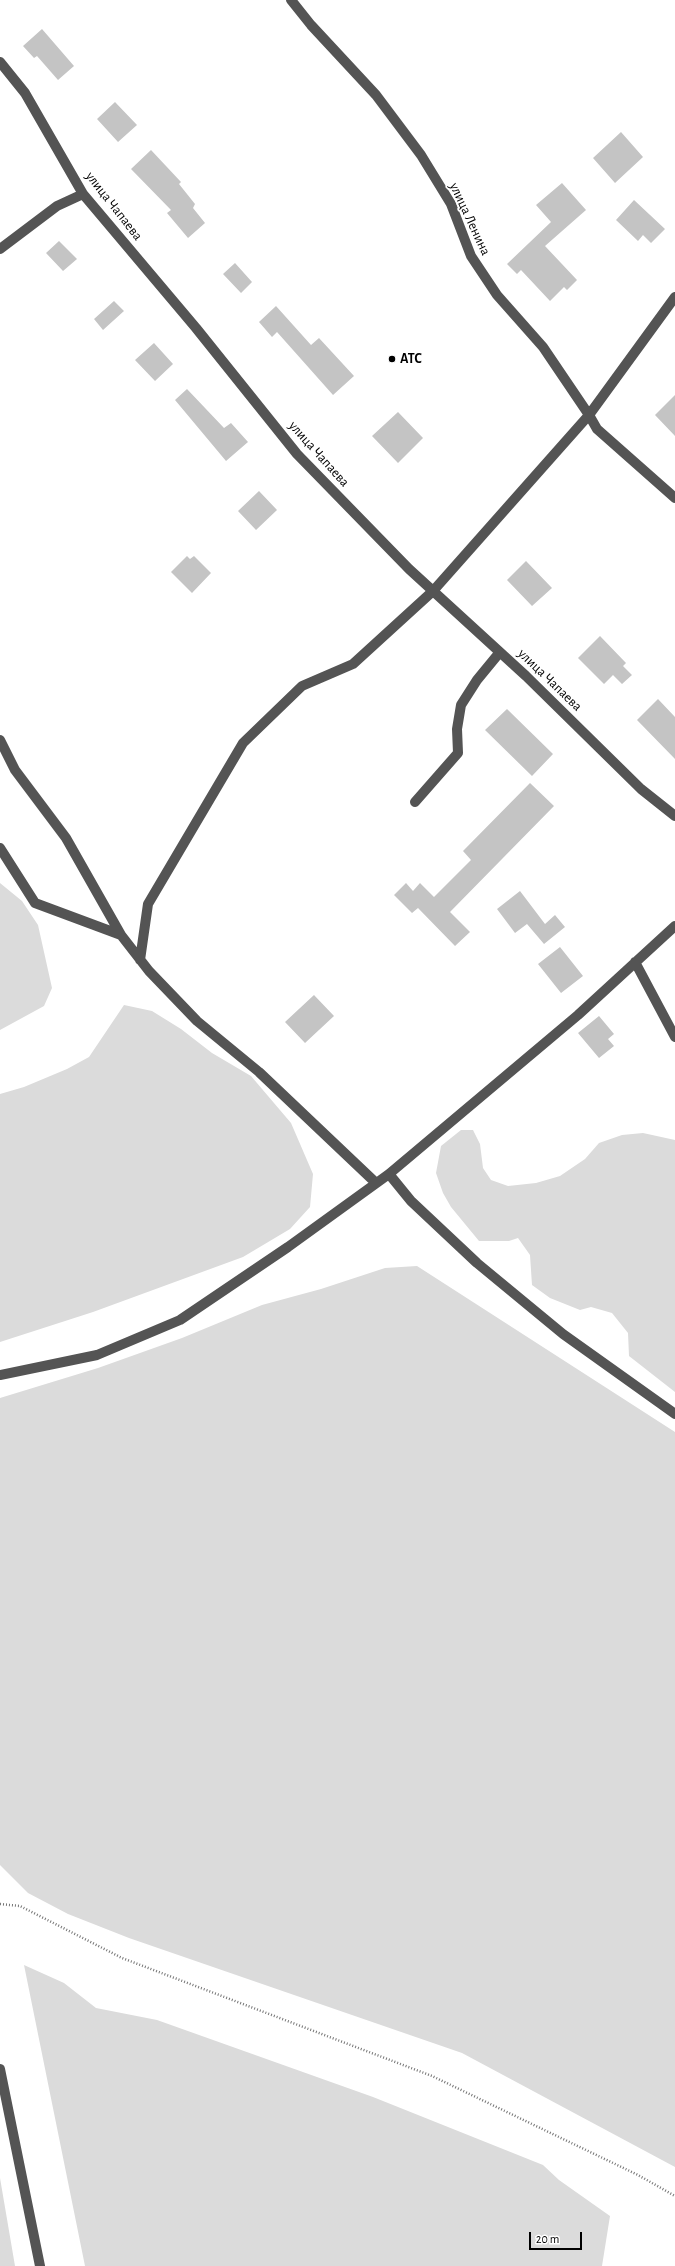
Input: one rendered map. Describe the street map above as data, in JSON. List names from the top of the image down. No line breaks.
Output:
{"streets":{"street":["улица Чапаева","улица Ленина"]},"places":["АТС"],"scale_bar":"20 m"}
